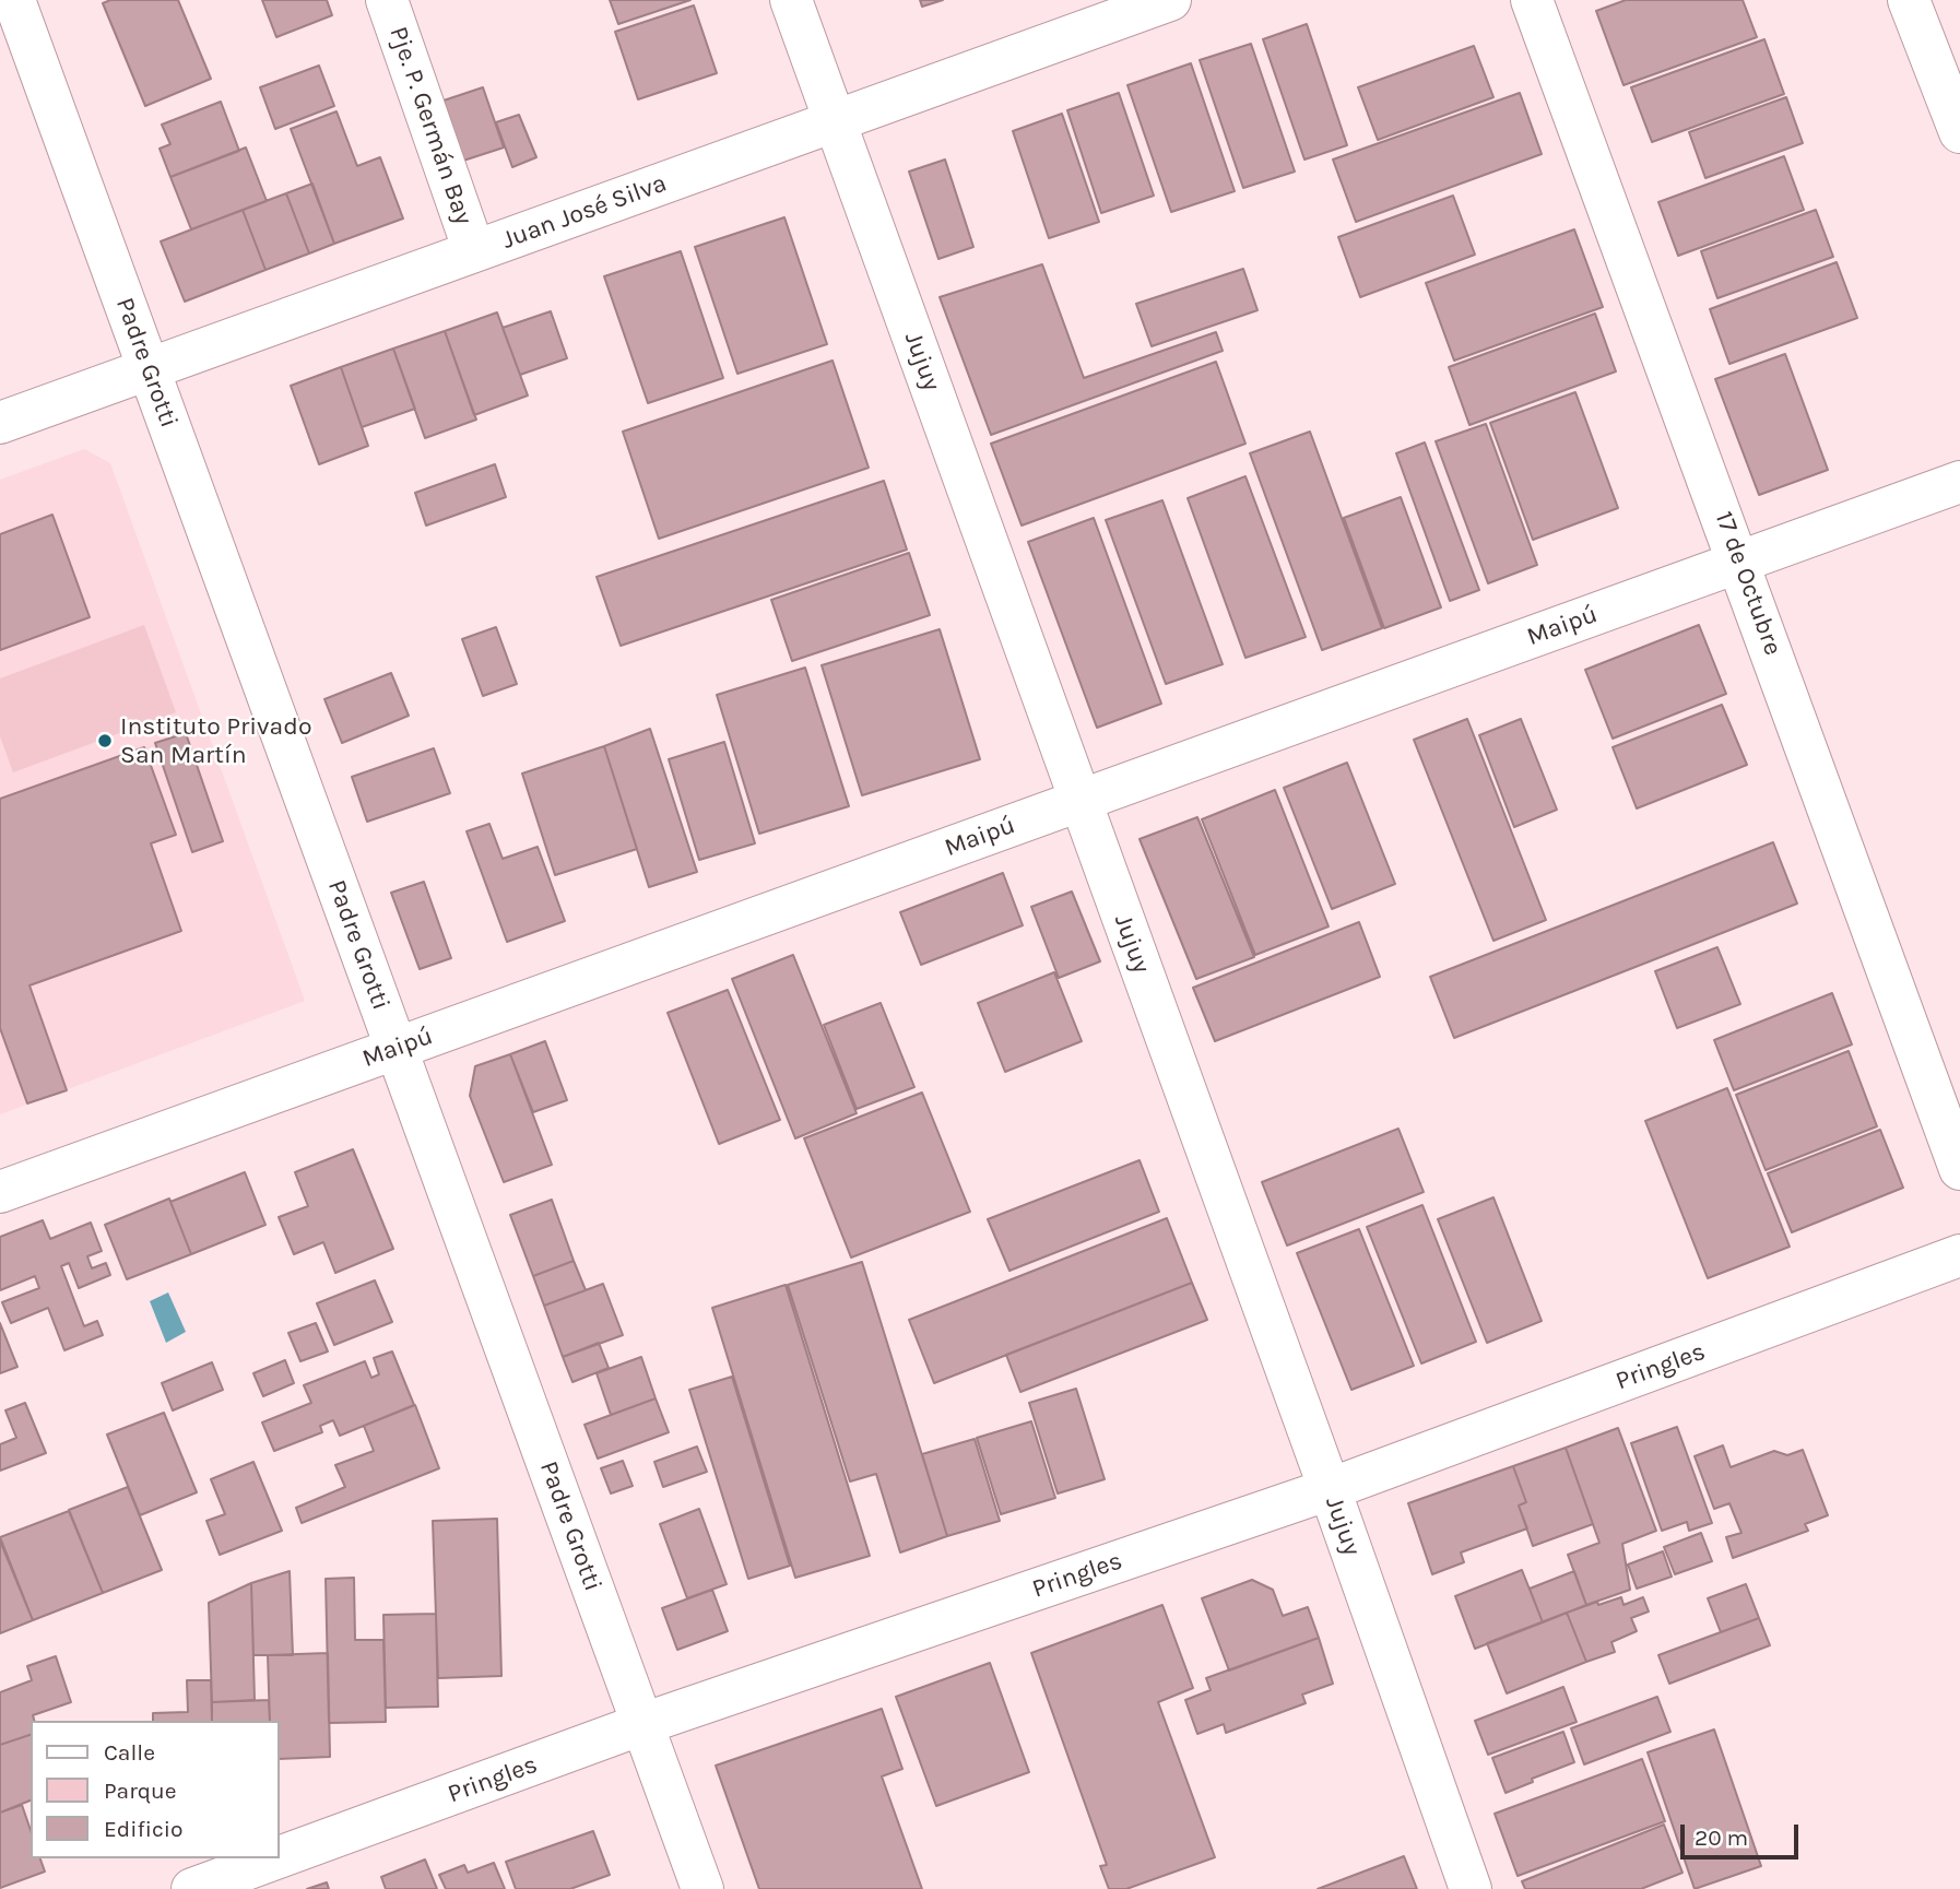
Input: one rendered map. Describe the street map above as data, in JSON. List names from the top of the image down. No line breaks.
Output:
{"streets":{"street":["Pje. P. Germán Bay","Juan José Silva","Jujuy","Padre Grotti","17 de Octubre","Maipú","Pringles"]},"crossings":[["Pje. P. Germán Bay","Juan José Silva"],["Juan José Silva","Jujuy"],["Juan José Silva","Padre Grotti"],["Jujuy","Maipú"],["Jujuy","Pringles"],["Padre Grotti","Maipú"],["Padre Grotti","Pringles"],["17 de Octubre","Maipú"]],"places":["Instituto Privado San Martín"],"legend":["Calle","Parque","Edificio"],"scale_bar":"20 m"}
